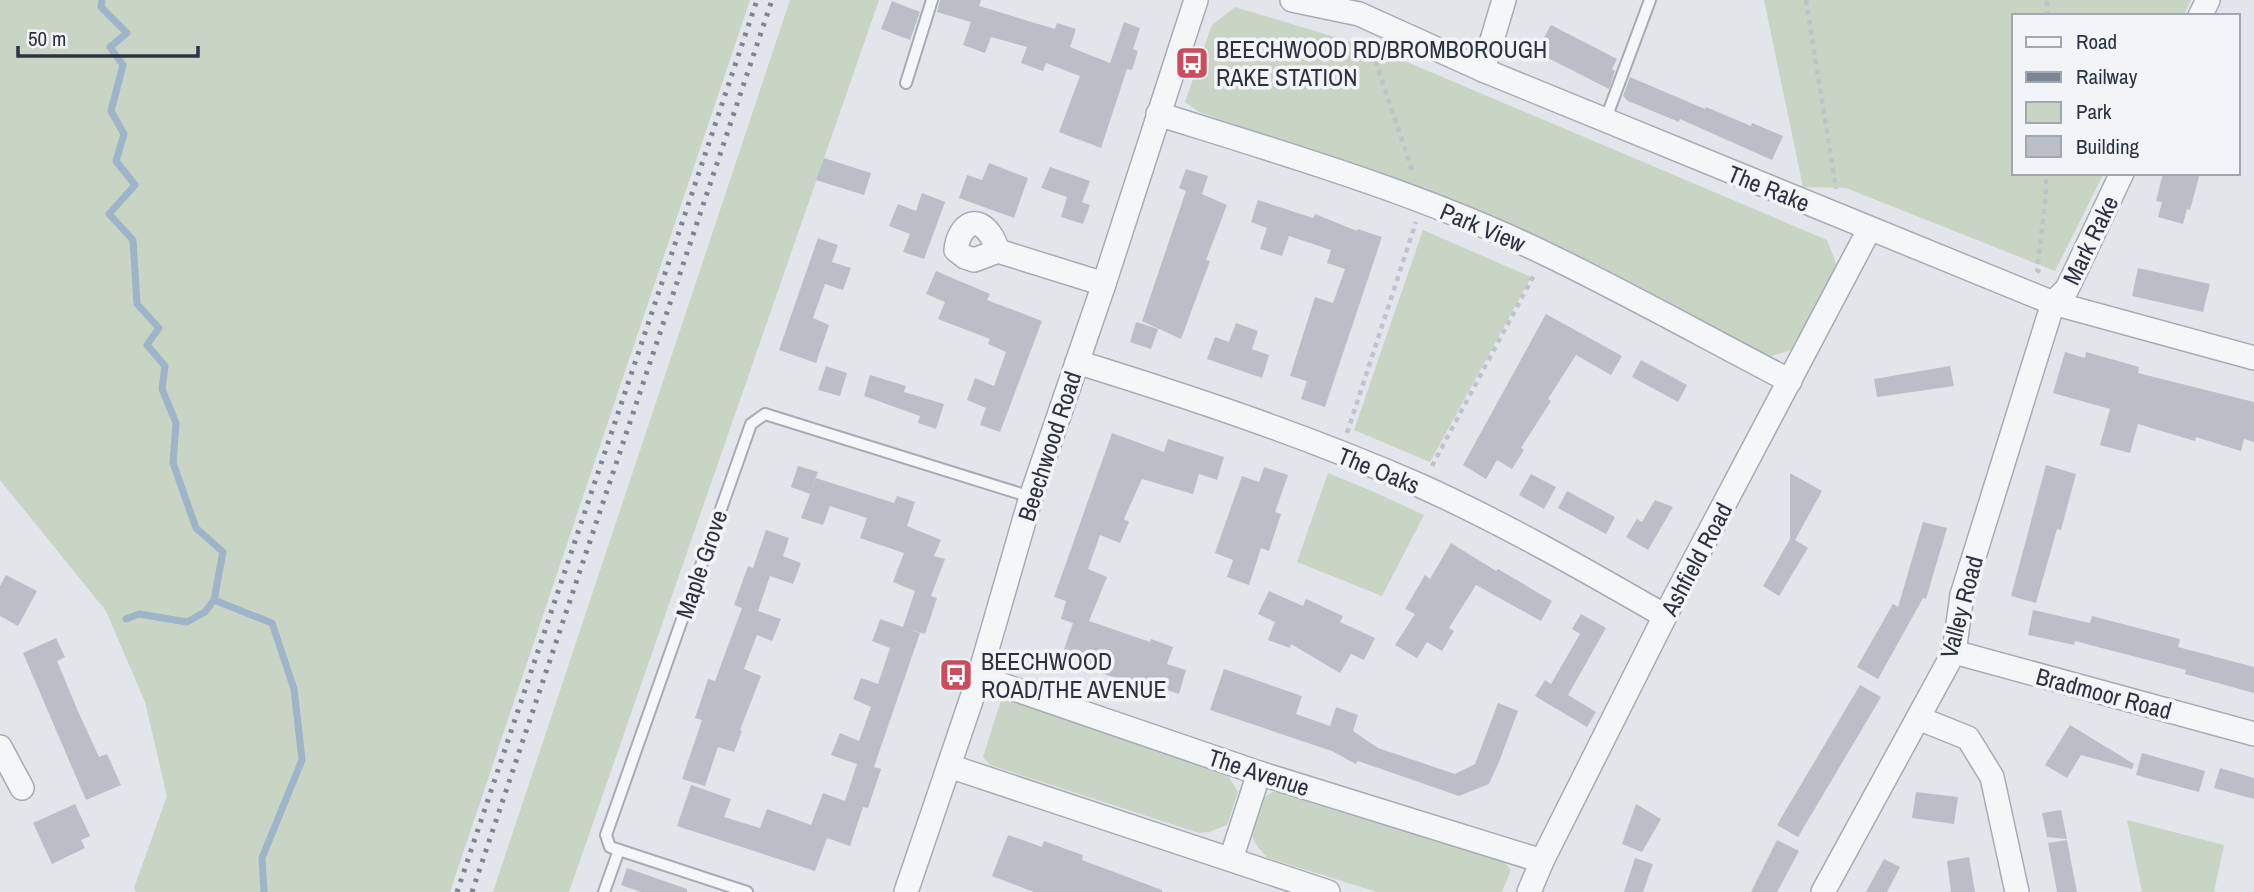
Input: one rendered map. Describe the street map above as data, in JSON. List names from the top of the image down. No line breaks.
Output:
{"streets":{"street":["The Rake","Park View","Mark Rake","Beechwood Road","The Oaks","Ashfield Road","Valley Road","Bradmoor Road","The Avenue"],"lane":["Maple Grove"]},"crossings":[["The Rake","Mark Rake"],["The Rake","Ashfield Road"],["The Rake","Valley Road"],["Park View","Beechwood Road"],["Park View","Ashfield Road"],["Mark Rake","Valley Road"],["Beechwood Road","The Oaks"],["Beechwood Road","Maple Grove"],["Beechwood Road","The Avenue"],["The Oaks","Ashfield Road"],["Ashfield Road","The Avenue"],["Valley Road","Bradmoor Road"]],"places":{"bus stop":["BEECHWOOD RD/BROMBOROUGH RAKE STATION","BEECHWOOD ROAD/THE AVENUE"]},"legend":["Road","Railway","Park","Building"],"scale_bar":"50 m"}
